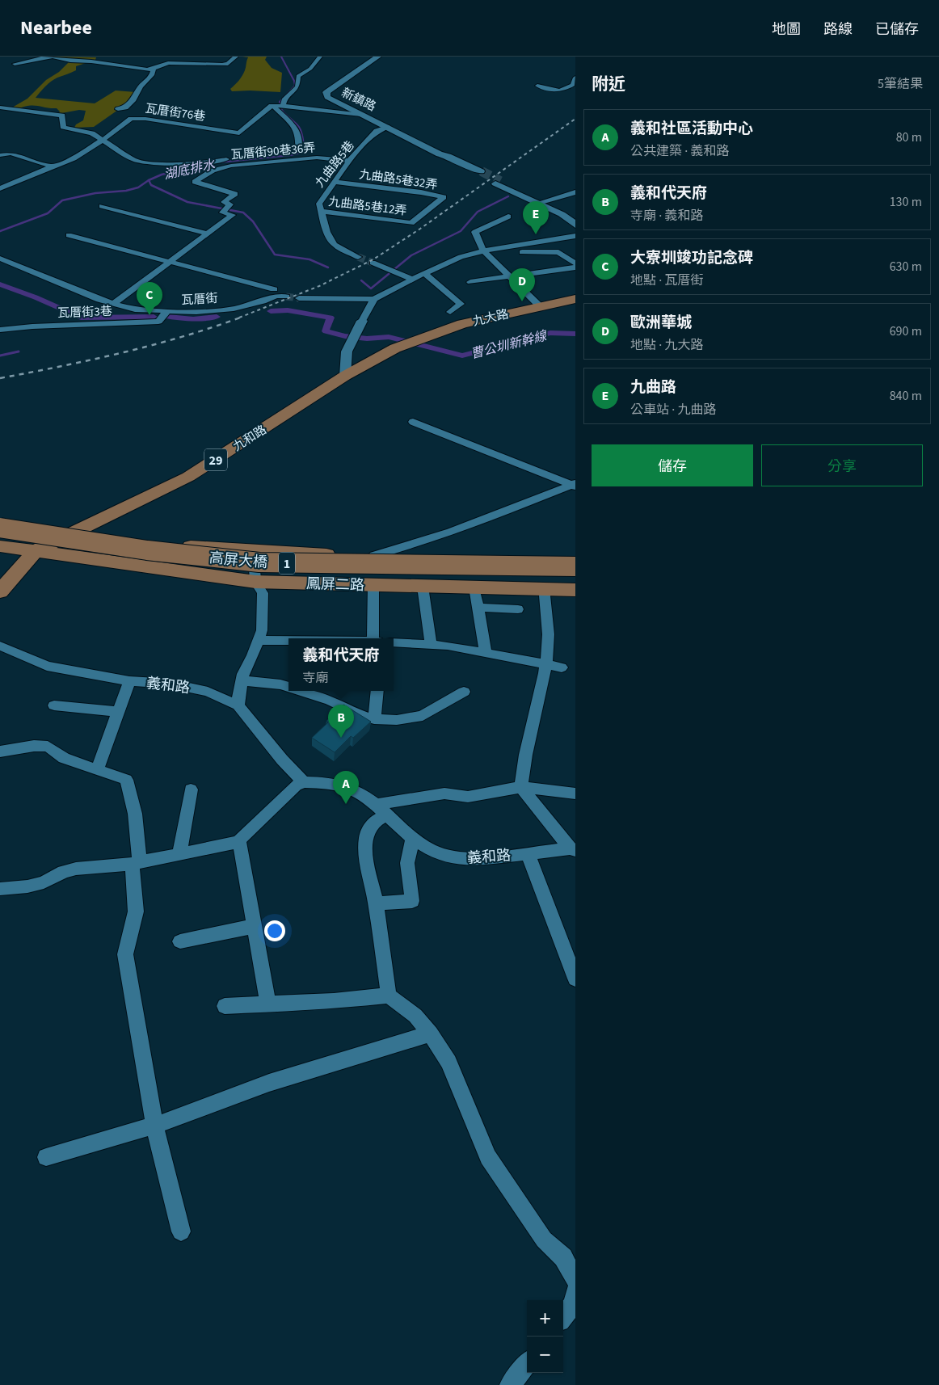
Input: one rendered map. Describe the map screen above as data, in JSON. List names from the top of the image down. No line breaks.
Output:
{"streets":{"main road":["九大路","九和路","29","高屏大橋","1","鳳屏二路"],"street":["新鎮路","瓦厝街76巷","瓦厝街90巷36弄","九曲路5巷","九曲路5巷32弄","九曲路5巷12弄","瓦厝街","瓦厝街3巷","義和路"]},"crossings":[["新鎮路","九曲路5巷"],["瓦厝街76巷","瓦厝街90巷36弄"],["瓦厝街90巷36弄","九曲路5巷"],["九曲路5巷","九曲路5巷32弄"],["九曲路5巷","九曲路5巷12弄"],["九曲路5巷32弄","九曲路5巷12弄"],["瓦厝街","瓦厝街3巷"],["九大路","29"],["九和路","29"],["九和路","鳳屏二路"],["29","鳳屏二路"]],"water":["湖底排水","曹公圳新幹線"],"page":{"header":"Nearbee","nav":["地圖","路線","已儲存"],"heading":["附近","5筆結果"],"list":[{"mark":"A","name":"義和社區活動中心","note":"公共建築 · 義和路","value":"80 m"},{"mark":"B","name":"義和代天府","note":"寺廟 · 義和路","value":"130 m"},{"mark":"C","name":"大寮圳竣功記念碑","note":"地點 · 瓦厝街","value":"630 m"},{"mark":"D","name":"歐洲華城","note":"地點 · 九大路","value":"690 m"},{"mark":"E","name":"九曲路","note":"公車站 · 九曲路","value":"840 m"}],"pins":["E","D","C","B","A"],"buttons":["儲存","分享"],"popup":["義和代天府","寺廟"],"map_buttons":["+","−"]}}
